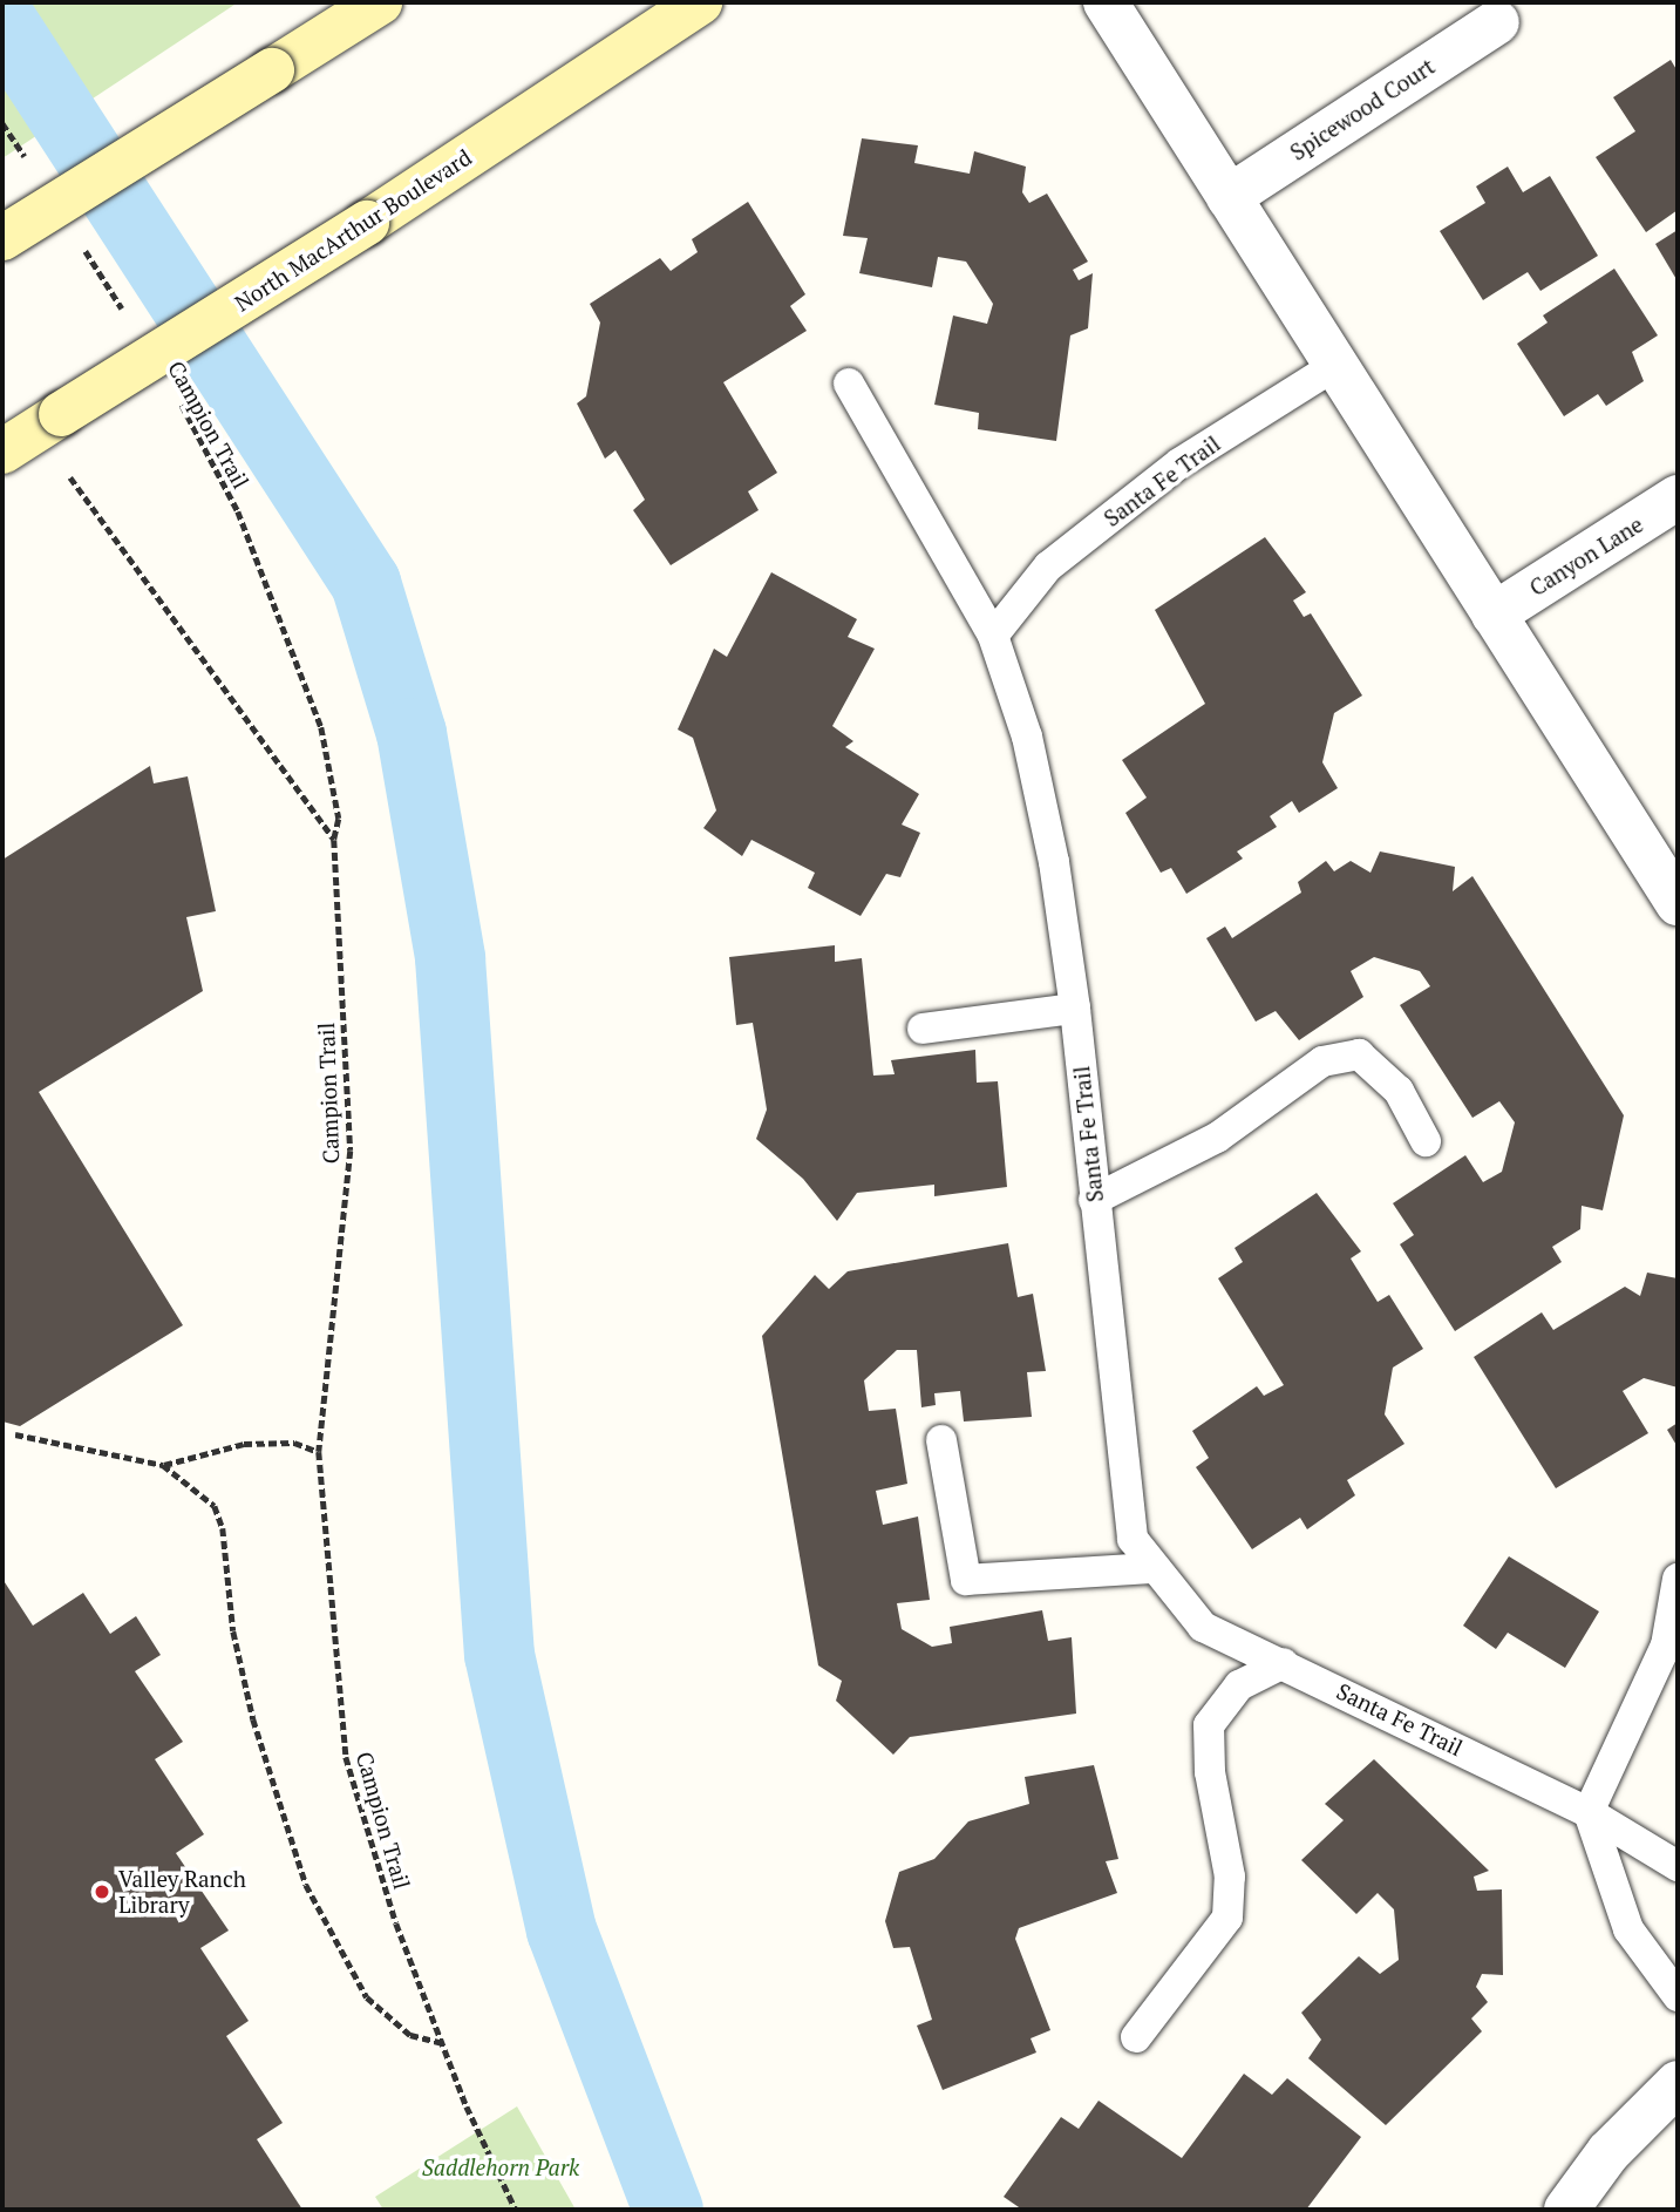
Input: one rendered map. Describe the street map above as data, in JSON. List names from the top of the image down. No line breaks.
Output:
{"streets":{"main road":["North MacArthur Boulevard"],"street":["Spicewood Court","Canyon Lane"],"lane":["Santa Fe Trail"],"path":["Campion Trail"]},"parks":["Saddlehorn Park"],"places":["Valley Ranch Library"]}
